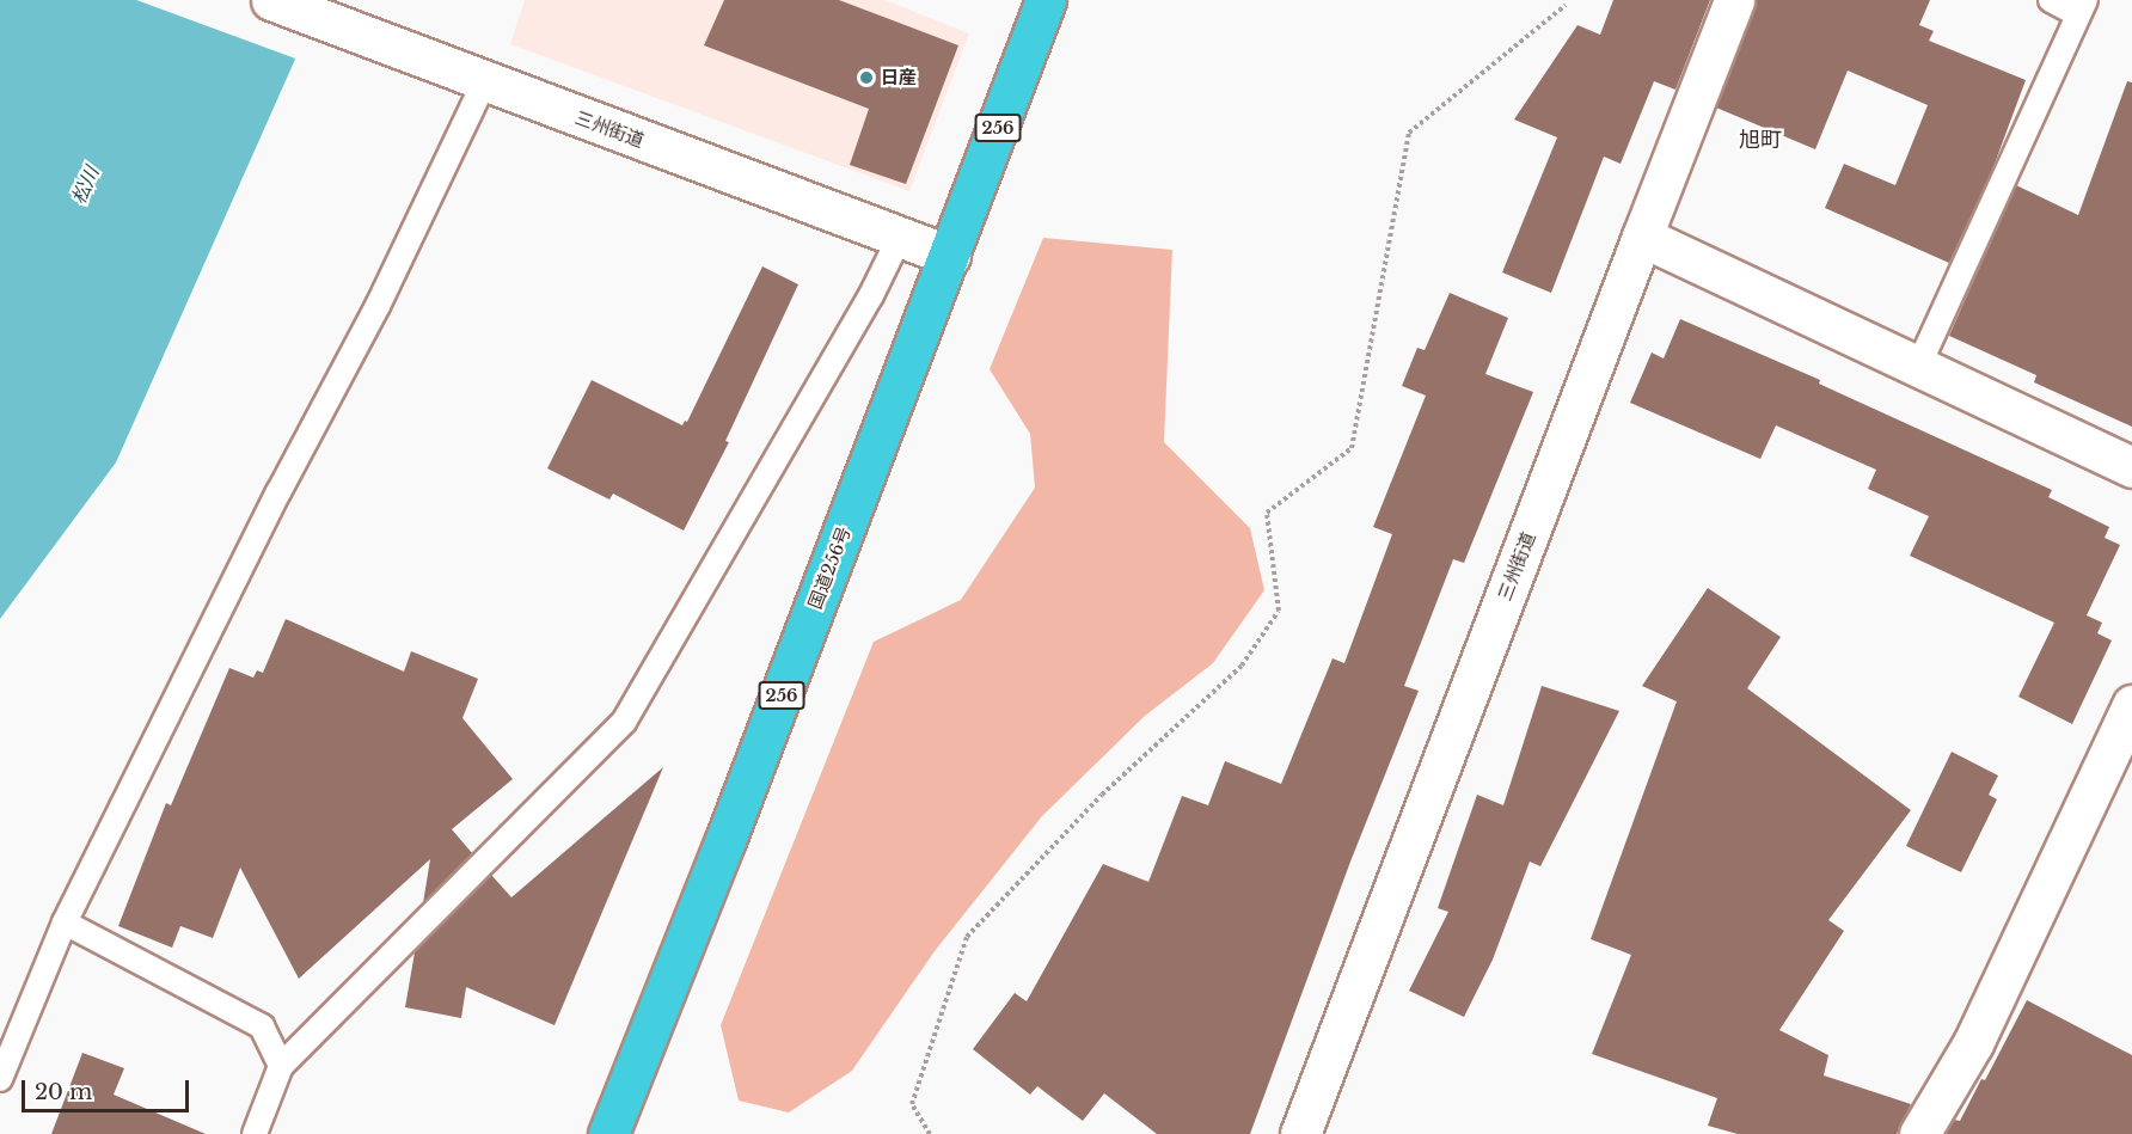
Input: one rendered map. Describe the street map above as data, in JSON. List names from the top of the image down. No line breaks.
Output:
{"streets":{"highway":["256","国道256号"],"street":["三州街道"]},"crossings":[["三州街道","国道256号"]],"districts":["旭町"],"water":["松川"],"places":["日産"],"scale_bar":"20 m"}
